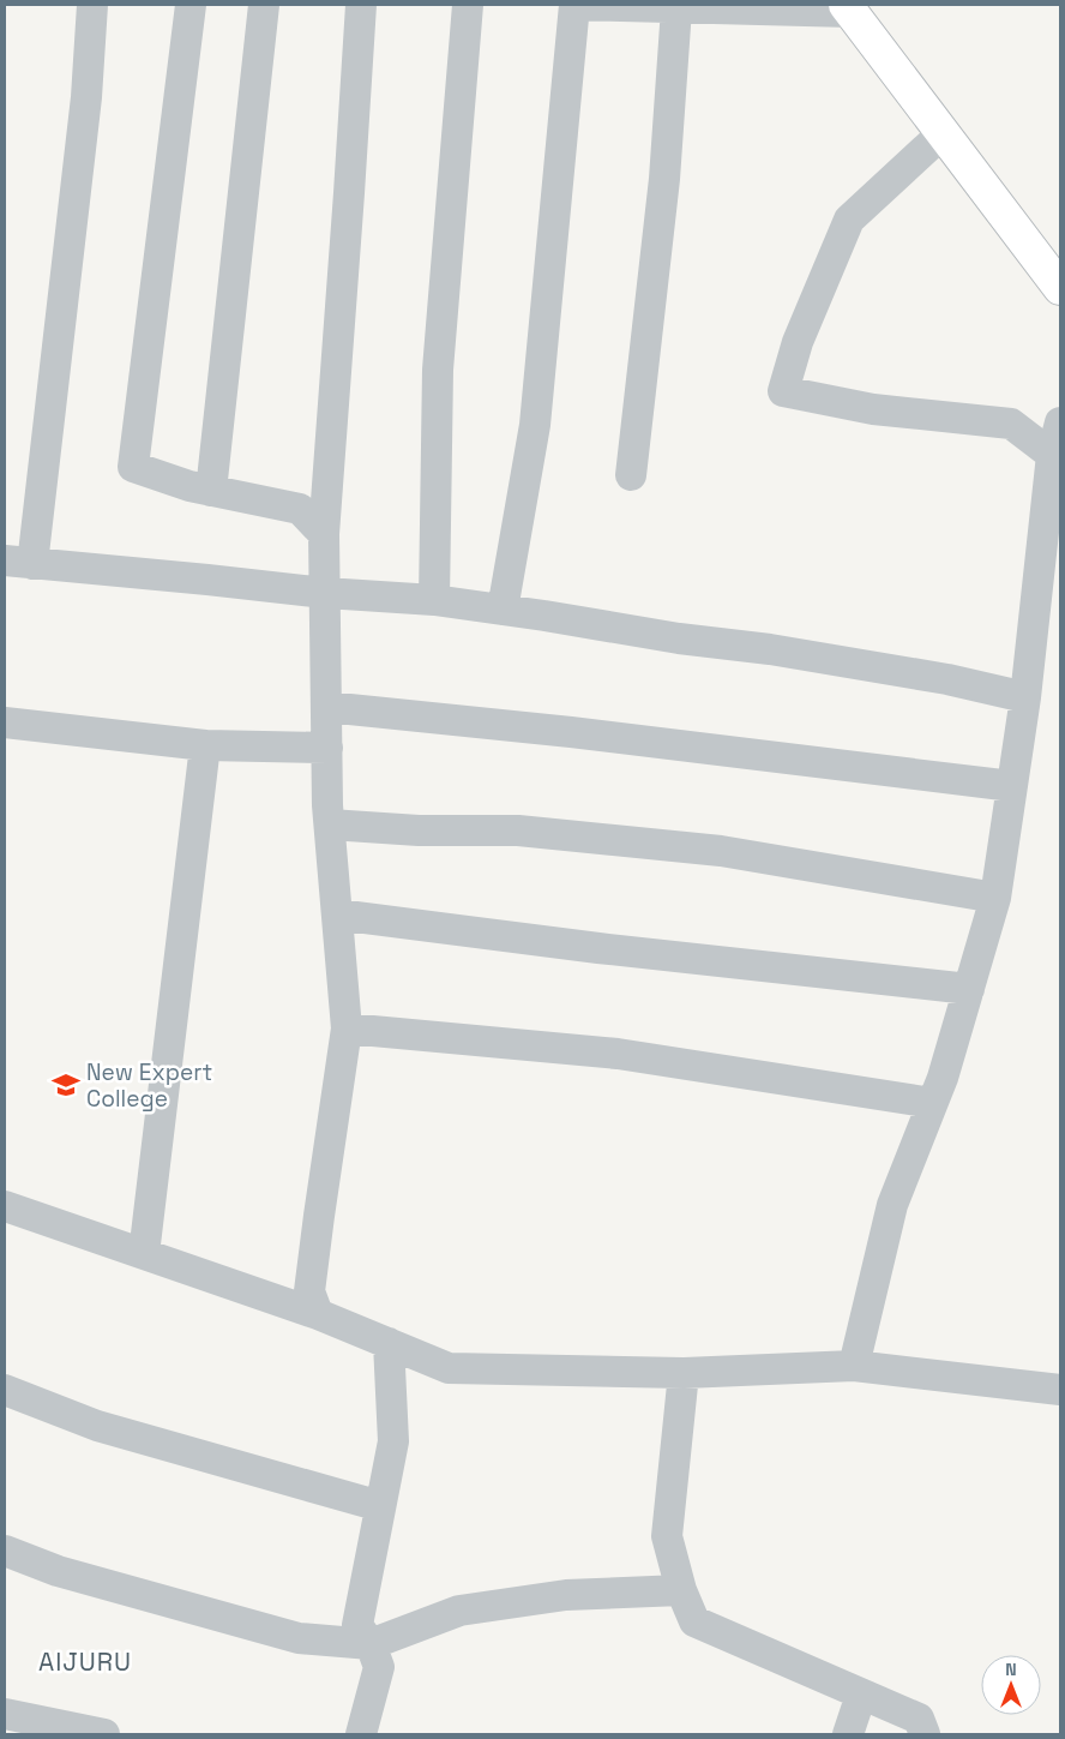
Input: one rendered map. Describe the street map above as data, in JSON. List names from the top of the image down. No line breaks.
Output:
{"districts":["AIJURU"],"places":{"school or university":["New Expert College"]},"north":"top"}
